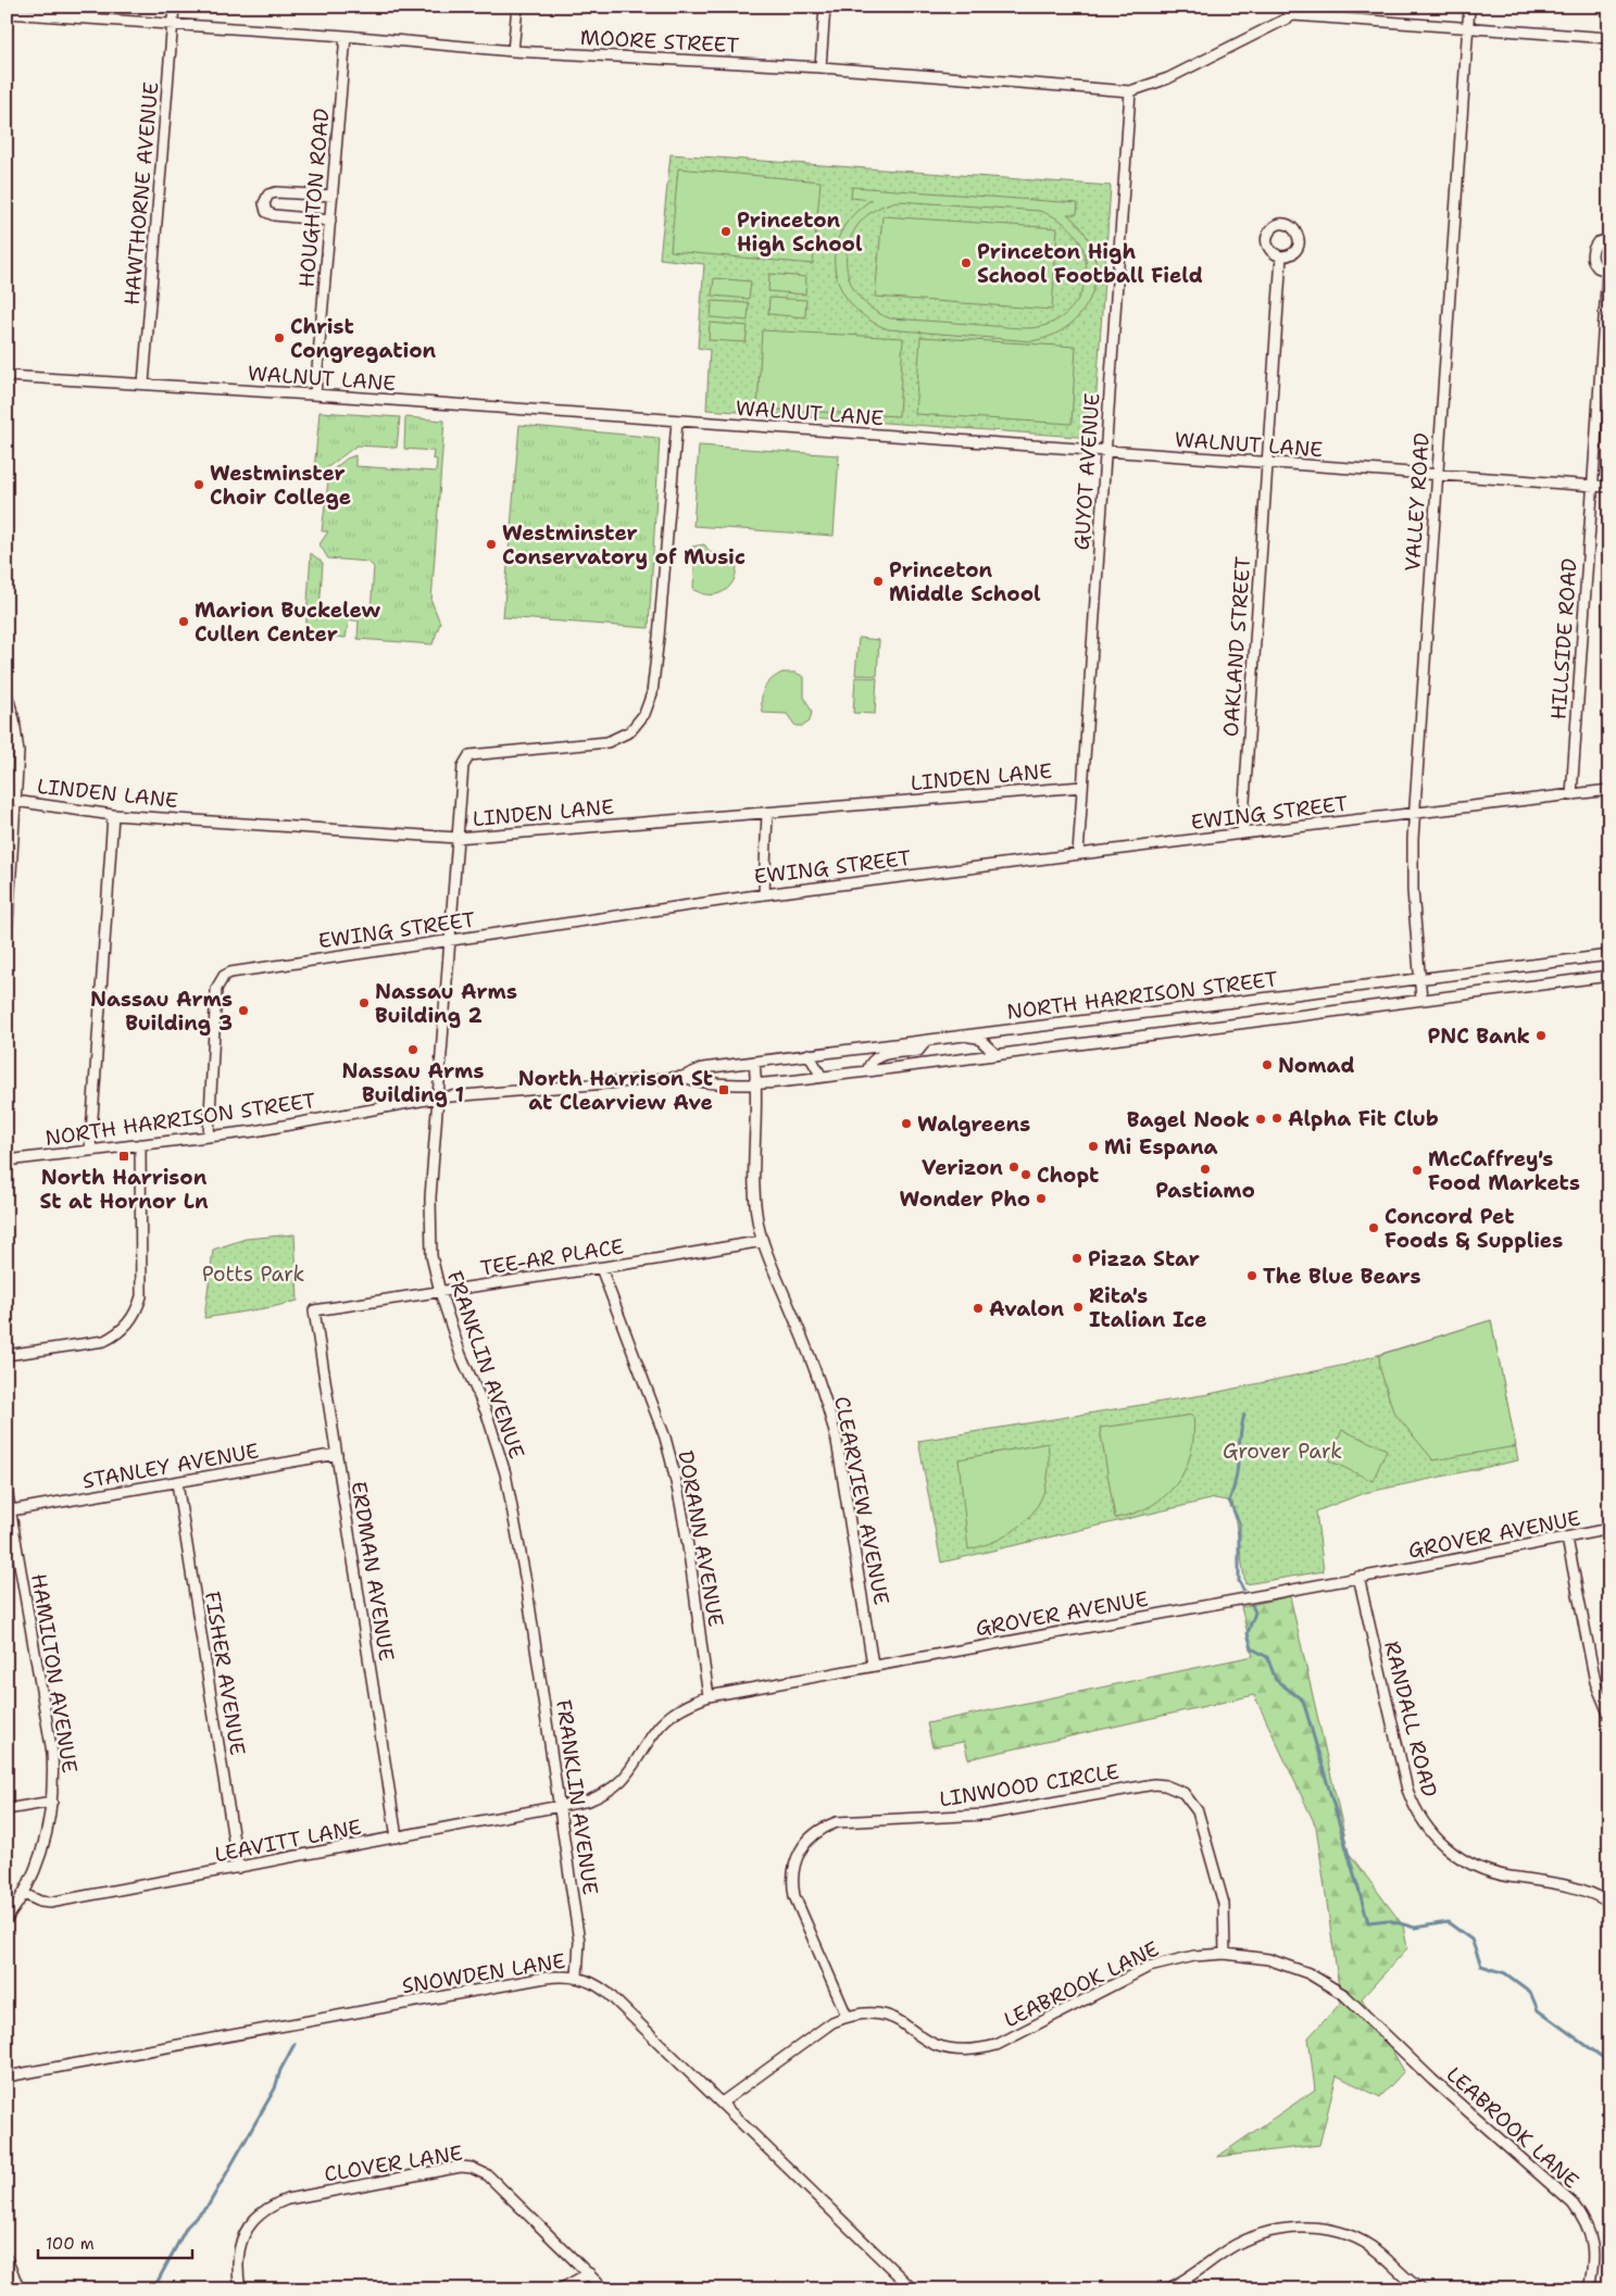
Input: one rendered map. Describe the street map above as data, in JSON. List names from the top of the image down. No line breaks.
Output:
{"streets":{"street":["MOORE STREET","HAWTHORNE AVENUE","HOUGHTON ROAD","WALNUT LANE","GUYOT AVENUE","VALLEY ROAD","HILLSIDE ROAD","OAKLAND STREET","LINDEN LANE","EWING STREET","NORTH HARRISON STREET","TEE-AR PLACE","FRANKLIN AVENUE","STANLEY AVENUE","CLEARVIEW AVENUE","GROVER AVENUE","DORANN AVENUE","ERDMAN AVENUE","HAMILTON AVENUE","FISHER AVENUE","RANDALL ROAD","LINWOOD CIRCLE","LEAVITT LANE","SNOWDEN LANE","LEABROOK LANE","CLOVER LANE"]},"crossings":[["MOORE STREET","HAWTHORNE AVENUE"],["MOORE STREET","HOUGHTON ROAD"],["MOORE STREET","GUYOT AVENUE"],["HAWTHORNE AVENUE","WALNUT LANE"],["HOUGHTON ROAD","WALNUT LANE"],["WALNUT LANE","GUYOT AVENUE"],["WALNUT LANE","VALLEY ROAD"],["WALNUT LANE","HILLSIDE ROAD"],["WALNUT LANE","OAKLAND STREET"],["WALNUT LANE","FRANKLIN AVENUE"],["GUYOT AVENUE","LINDEN LANE"],["GUYOT AVENUE","EWING STREET"],["VALLEY ROAD","EWING STREET"],["VALLEY ROAD","NORTH HARRISON STREET"],["HILLSIDE ROAD","EWING STREET"],["OAKLAND STREET","EWING STREET"],["LINDEN LANE","FRANKLIN AVENUE"],["EWING STREET","NORTH HARRISON STREET"],["EWING STREET","FRANKLIN AVENUE"],["NORTH HARRISON STREET","FRANKLIN AVENUE"],["NORTH HARRISON STREET","CLEARVIEW AVENUE"],["TEE-AR PLACE","FRANKLIN AVENUE"],["TEE-AR PLACE","CLEARVIEW AVENUE"],["TEE-AR PLACE","DORANN AVENUE"],["TEE-AR PLACE","ERDMAN AVENUE"],["FRANKLIN AVENUE","GROVER AVENUE"],["FRANKLIN AVENUE","LEAVITT LANE"],["FRANKLIN AVENUE","SNOWDEN LANE"],["STANLEY AVENUE","ERDMAN AVENUE"],["STANLEY AVENUE","HAMILTON AVENUE"],["STANLEY AVENUE","FISHER AVENUE"],["CLEARVIEW AVENUE","GROVER AVENUE"],["GROVER AVENUE","DORANN AVENUE"],["GROVER AVENUE","RANDALL ROAD"],["GROVER AVENUE","LEAVITT LANE"],["ERDMAN AVENUE","LEAVITT LANE"],["HAMILTON AVENUE","LEAVITT LANE"],["FISHER AVENUE","LEAVITT LANE"],["LINWOOD CIRCLE","LEABROOK LANE"],["SNOWDEN LANE","LEABROOK LANE"]],"parks":["Potts Park","Grover Park"],"places":{"other":["Princeton High School","Princeton High School Football Field","Christ Congregation","Westminster Choir College","Westminster Conservatory of Music","Princeton Middle School","Marion Buckelew Cullen Center","Nassau Arms Building 2","Nassau Arms Building 3","PNC Bank","Nassau Arms Building 1","Nomad","Alpha Fit Club","Bagel Nook","Walgreens","Mi Espana","Verizon","Pastiamo","McCaffrey's Food Markets","Chopt","Wonder Pho","Concord Pet Foods & Supplies","Pizza Star","The Blue Bears","Rita's Italian Ice","Avalon"],"transit":["North Harrison St at Clearview Ave","North Harrison St at Hornor Ln"]},"scale_bar":"100 m"}
